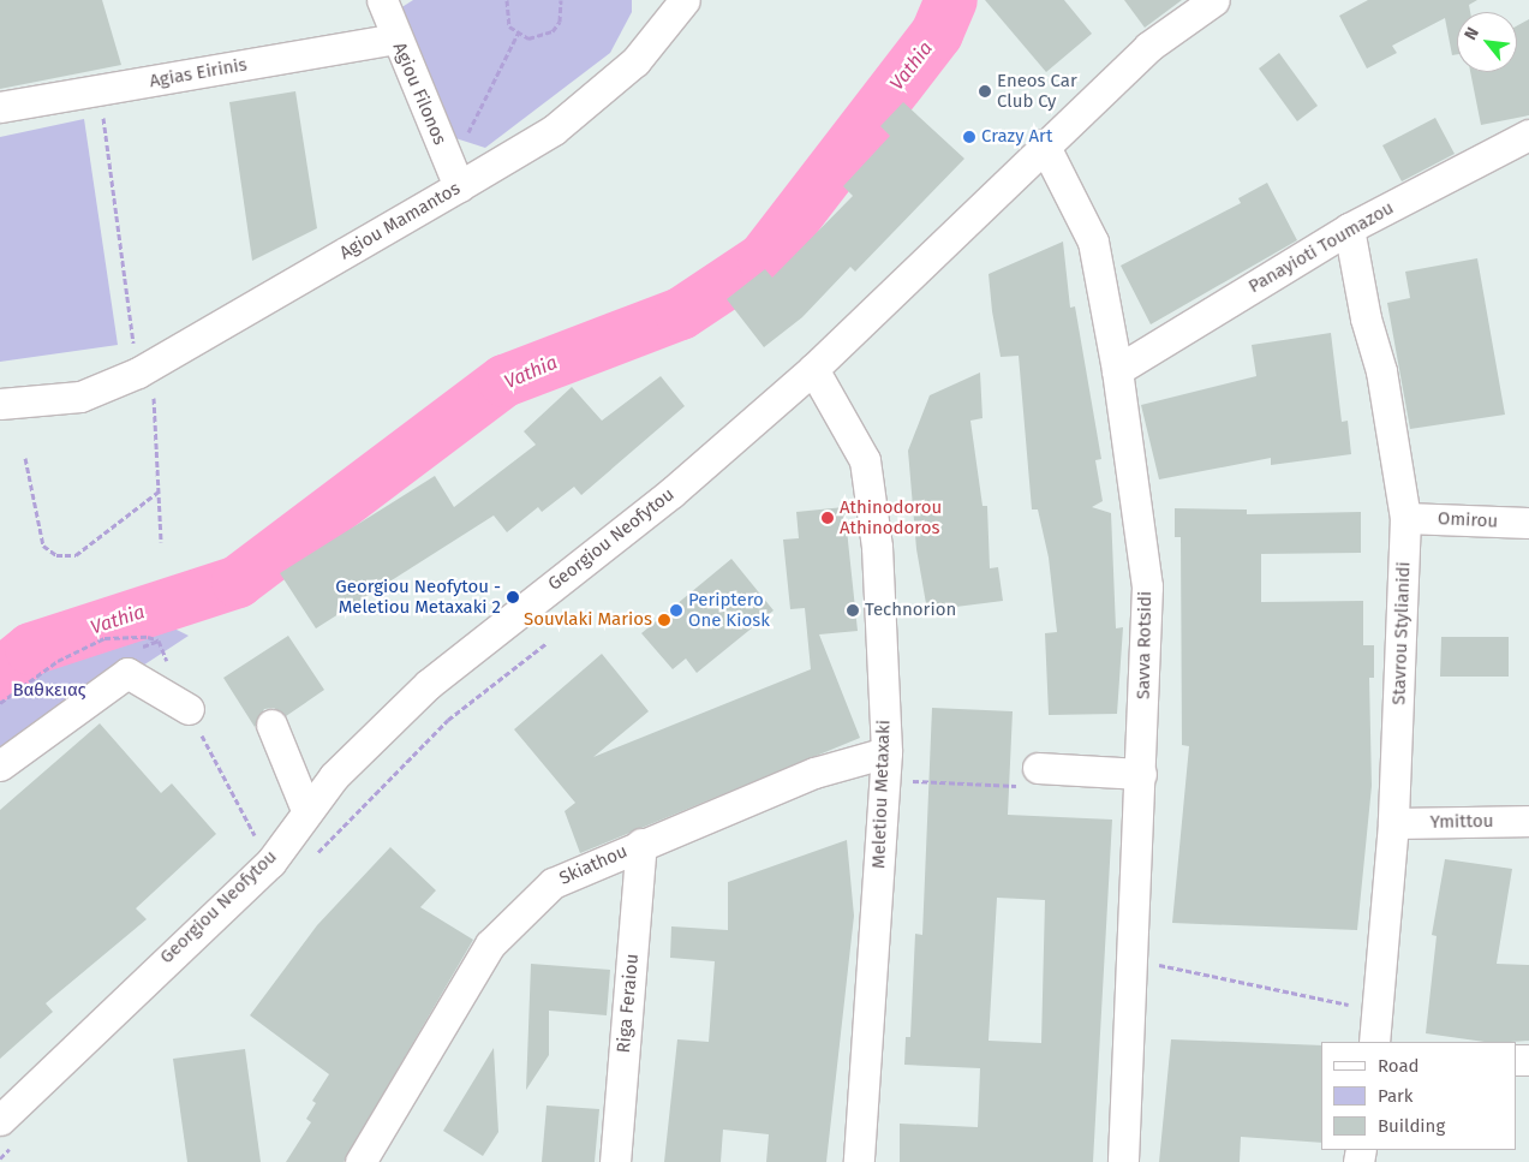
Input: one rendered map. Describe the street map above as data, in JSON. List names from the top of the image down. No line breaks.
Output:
{"streets":{"street":["Agias Eirinis","Agiou Filonos","Agiou Mamantos","Panayioti Toumazou","Omirou","Georgiou Neofytou","Stavrou Stylianidi","Savva Rotsidi","Meletiou Metaxaki","Ymittou","Skiathou","Riga Feraiou"]},"crossings":[["Agias Eirinis","Agiou Filonos"],["Agiou Filonos","Agiou Mamantos"],["Panayioti Toumazou","Stavrou Stylianidi"],["Panayioti Toumazou","Savva Rotsidi"],["Omirou","Stavrou Stylianidi"],["Georgiou Neofytou","Savva Rotsidi"],["Georgiou Neofytou","Meletiou Metaxaki"],["Stavrou Stylianidi","Ymittou"],["Meletiou Metaxaki","Skiathou"],["Skiathou","Riga Feraiou"]],"water":["Vathia"],"parks":["Βαθκειας"],"places":["Eneos Car Club Cy","Crazy Art","Athinodorou Athinodoros","Georgiou Neofytou - Meletiou Metaxaki 2","Periptero One Kiosk","Technorion","Souvlaki Marios"],"legend":["Road","Park","Building"],"north":"top left"}
